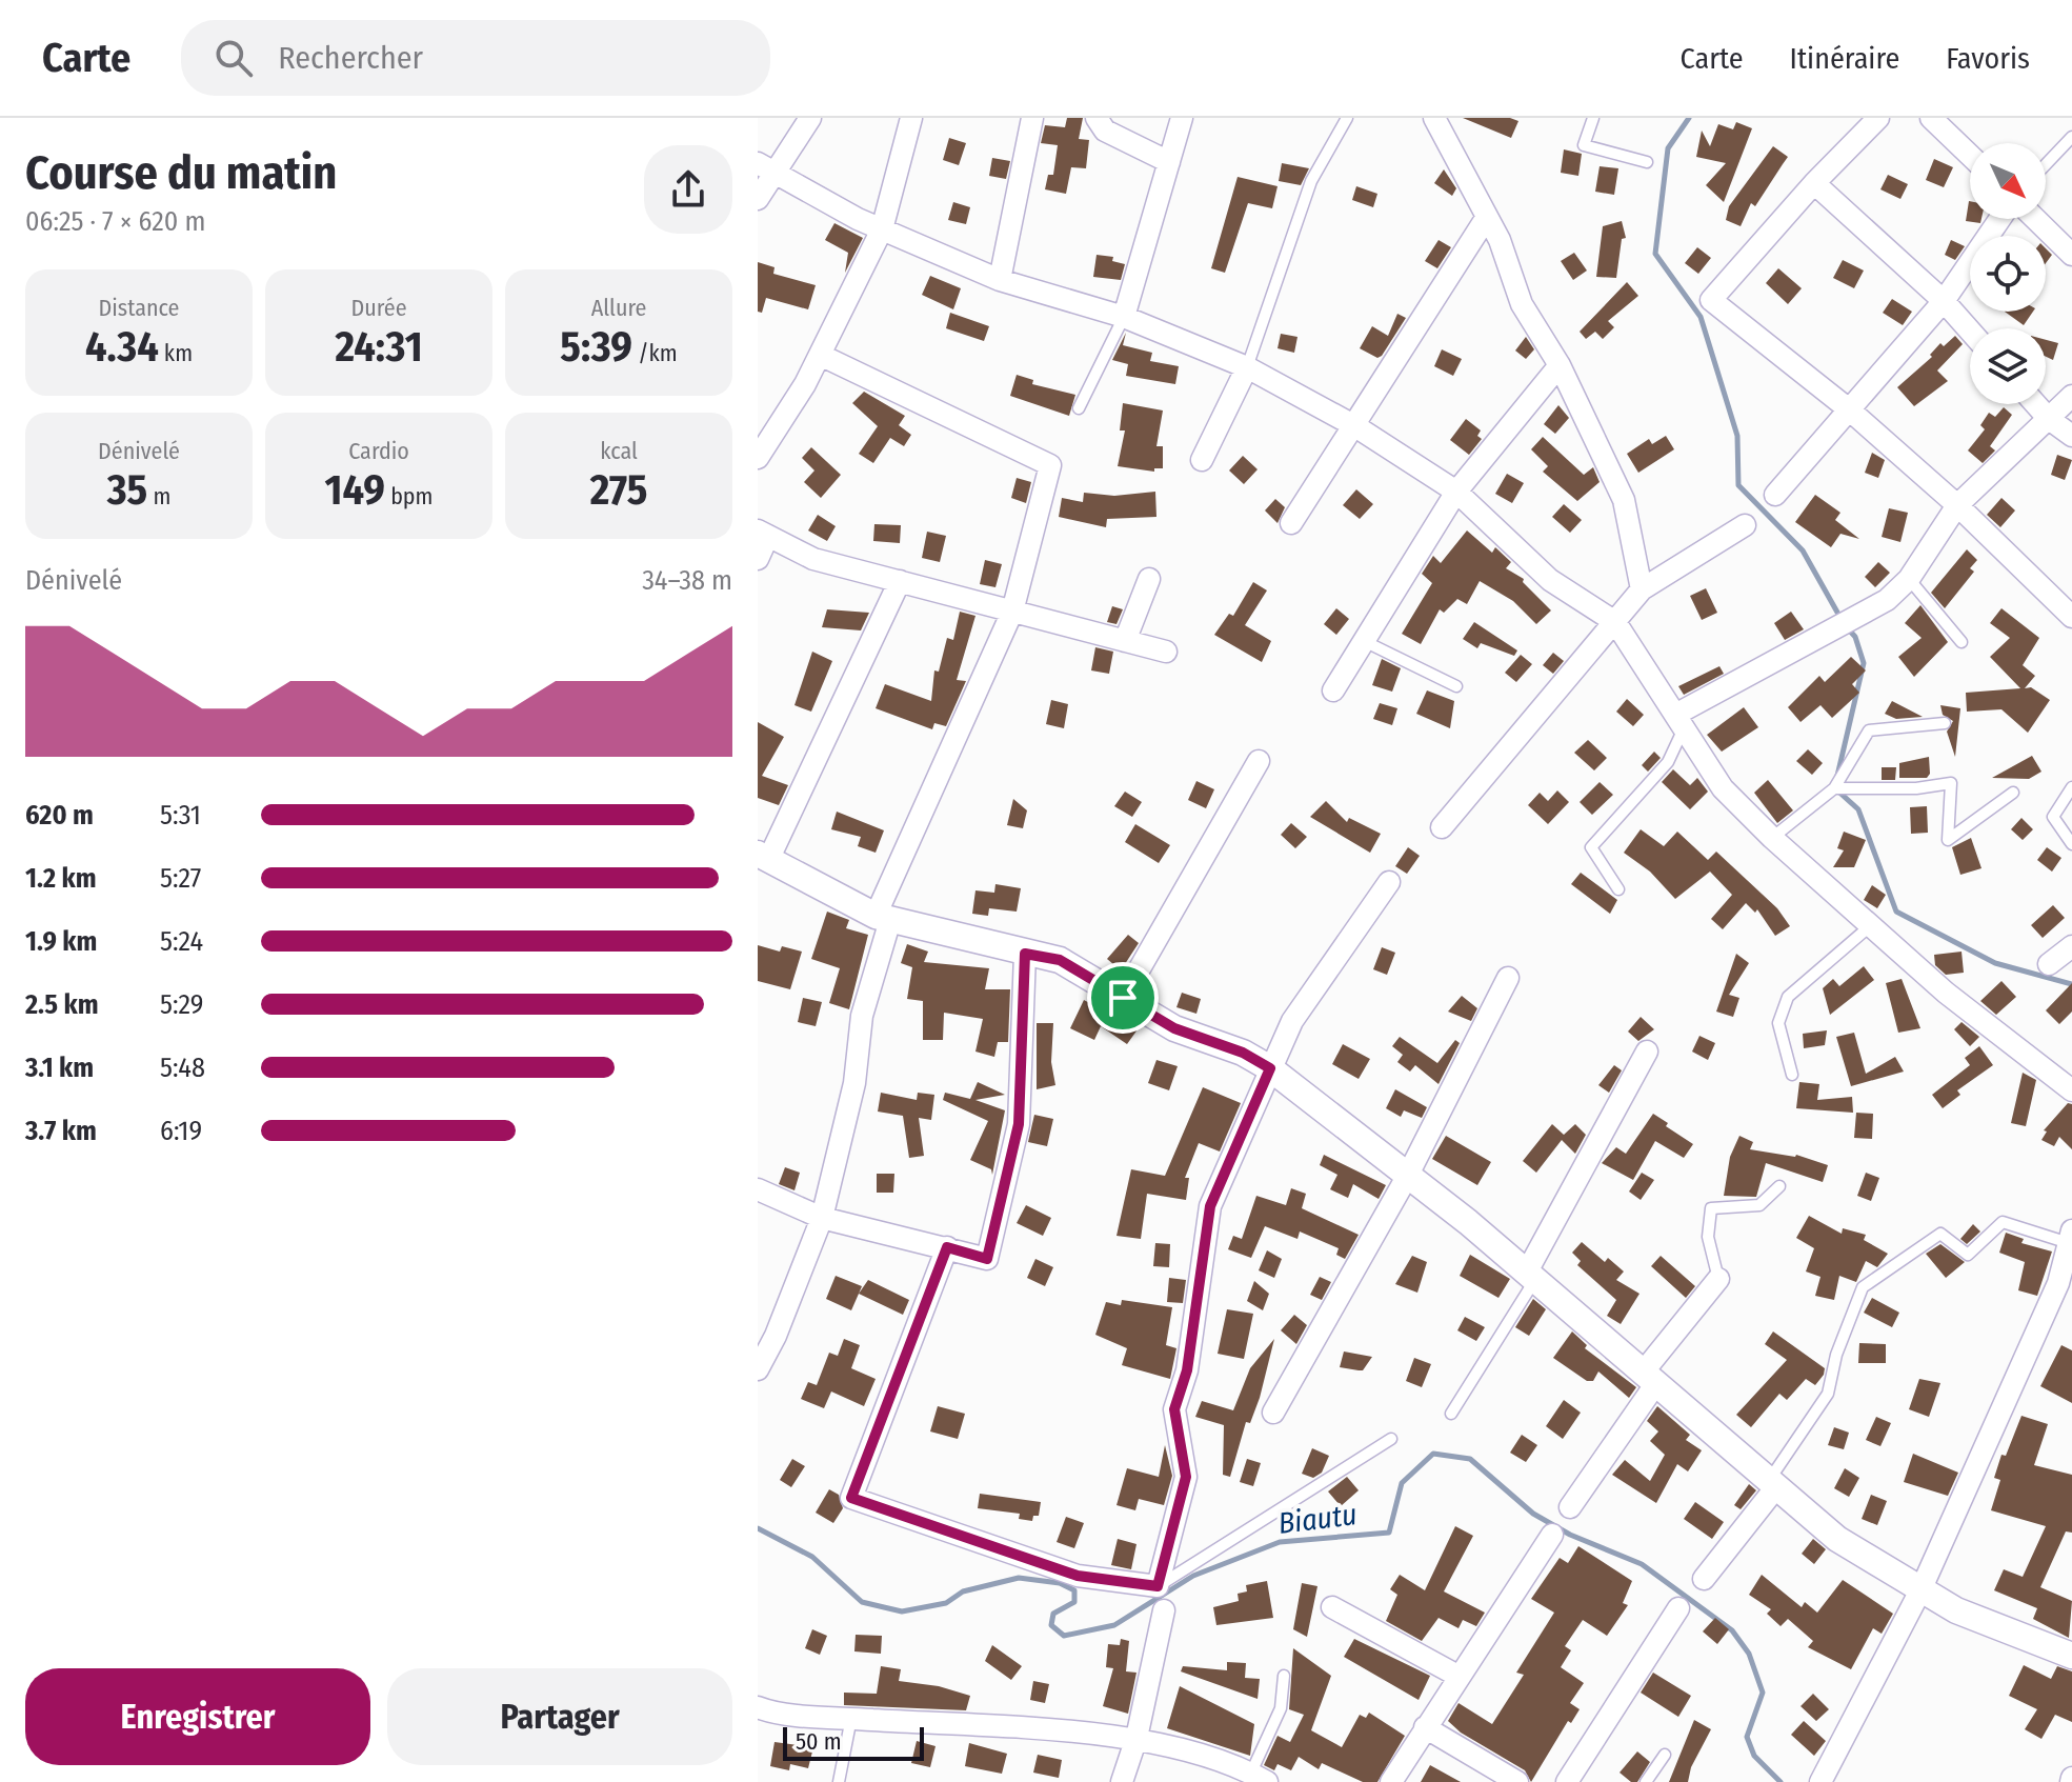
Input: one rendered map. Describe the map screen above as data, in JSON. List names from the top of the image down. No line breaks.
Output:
{"water":["Biautu"],"scale_bar":"50 m","north":"bottom right","page":{"header":"Carte","search":"Rechercher","nav":["Carte","Itinéraire","Favoris"],"heading":["Course du matin","06:25 · 7 × 620 m"],"stats":[["Distance","4.34 km"],["Durée","24:31"],["Allure","5:39 /km"],["Dénivelé","35 m"],["Cardio","149 bpm"],["kcal","275"]],"chart":["Dénivelé","34–38 m"],"list":[{"name":"620 m","note":"5:31"},{"name":"1.2 km","note":"5:27"},{"name":"1.9 km","note":"5:24"},{"name":"2.5 km","note":"5:29"},{"name":"3.1 km","note":"5:48"},{"name":"3.7 km","note":"6:19"}],"buttons":["Enregistrer","Partager"],"scale":"50 m"}}
